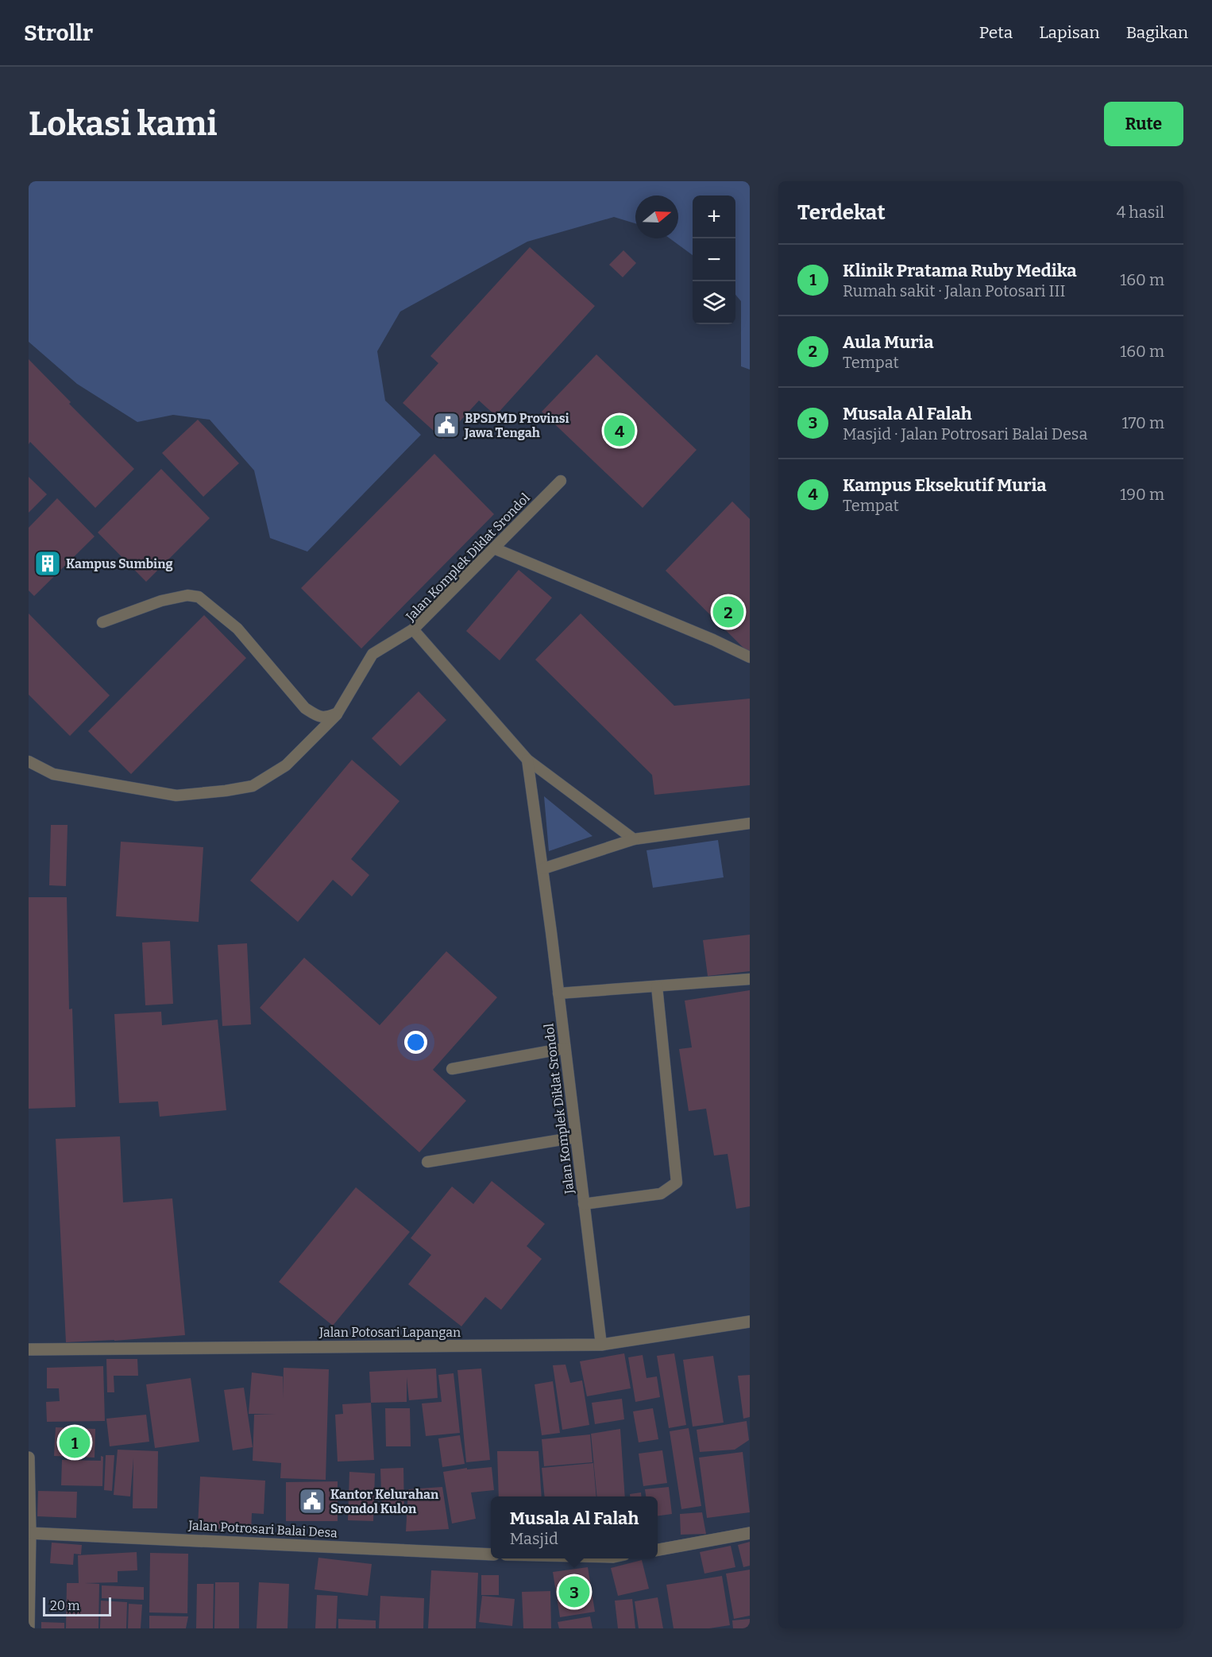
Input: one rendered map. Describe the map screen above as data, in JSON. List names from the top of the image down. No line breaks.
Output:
{"streets":{"street":["Jalan Potosari Lapangan","Jalan Potrosari Balai Desa"],"lane":["Jalan Komplek Diklat Srondol"]},"crossings":[["Jalan Komplek Diklat Srondol","Jalan Potosari Lapangan"]],"places":{"public building":["BPSDMD Provinsi Jawa Tengah","Kantor Kelurahan Srondol Kulon"],"building":["Kampus Sumbing"]},"scale_bar":"20 m","north":"right","page":{"header":"Strollr","nav":["Peta","Lapisan","Bagikan"],"buttons":"Rute","title":"Lokasi kami","heading":["Terdekat","4 hasil"],"map_buttons":["+","−"],"list":[{"mark":"1","name":"Klinik Pratama Ruby Medika","note":"Rumah sakit · Jalan Potosari III","value":"160 m"},{"mark":"2","name":"Aula Muria","note":"Tempat","value":"160 m"},{"mark":"3","name":"Musala Al Falah","note":"Masjid · Jalan Potrosari Balai Desa","value":"170 m"},{"mark":"4","name":"Kampus Eksekutif Muria","note":"Tempat","value":"190 m"}],"pins":["4","2","1","3"],"popup":["Musala Al Falah","Masjid"],"scale":"20 m"}}
